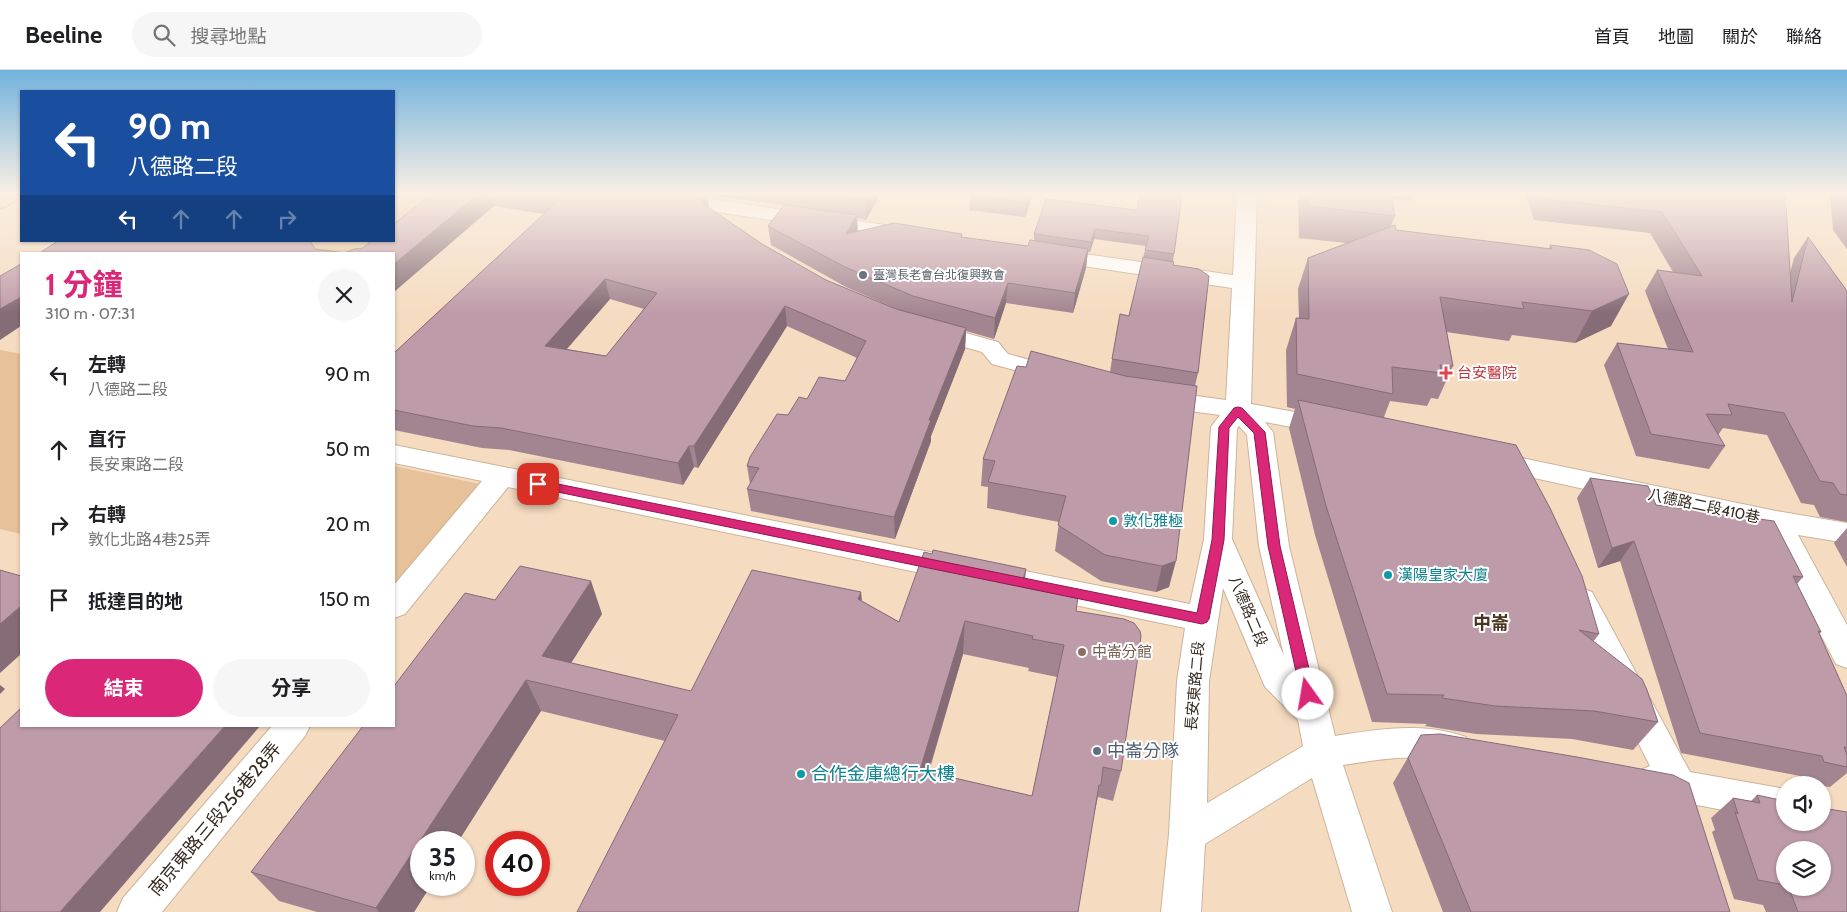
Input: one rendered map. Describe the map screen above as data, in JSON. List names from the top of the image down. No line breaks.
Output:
{"streets":{"street":["八德路二段410巷","八德路二段","長安東路二段","南京東路三段256巷28弄"]},"crossings":[["八德路二段","長安東路二段"]],"districts":["中崙"],"places":{"other":["臺灣長老會台北復興教會","敦化雅極","漢陽皇家大廈","中崙分館","中崙分隊","合作金庫總行大樓"],"health":["台安醫院"]},"page":{"header":"Beeline","search":"搜尋地點","nav":["首頁","地圖","關於","聯絡"],"turn":["90 m","八德路二段"],"heading":["1 分鐘","310 m · 07:31"],"list":[{"name":"左轉","note":"八德路二段","value":"90 m"},{"name":"直行","note":"長安東路二段","value":"50 m"},{"name":"右轉","note":"敦化北路4巷25弄","value":"20 m"},{"name":"抵達目的地","value":"150 m"}],"buttons":["結束","分享"],"speed":"35 km/h","limit":"40"}}
